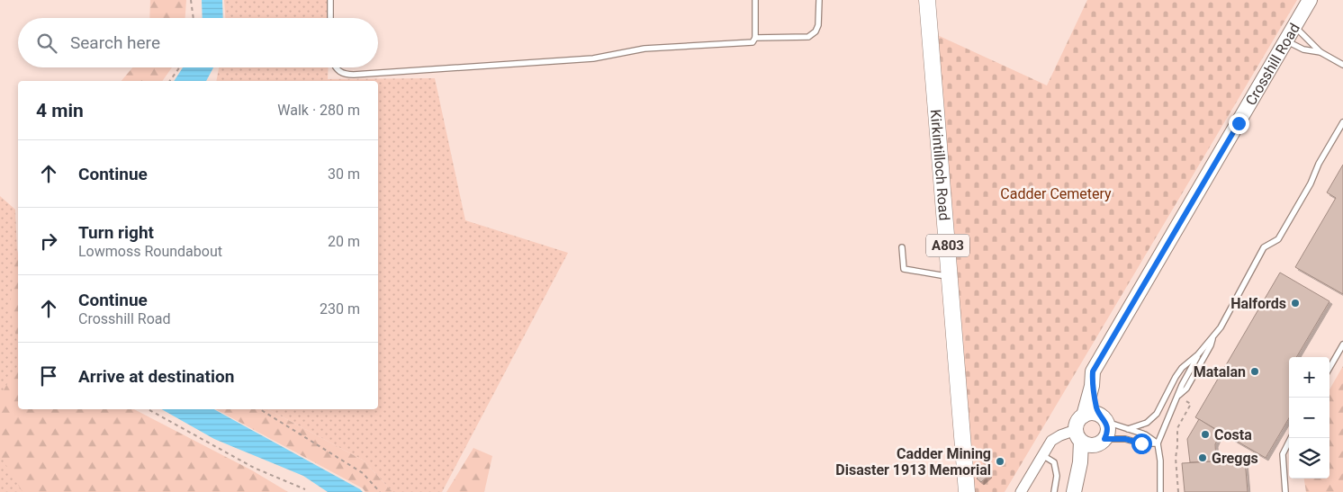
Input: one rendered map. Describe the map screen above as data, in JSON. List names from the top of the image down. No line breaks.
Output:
{"streets":{"main road":["Crosshill Road","Kirkintilloch Road","A803"]},"parks":["Cadder Cemetery"],"places":["Halfords","Matalan","Costa","Greggs","Cadder Mining Disaster 1913 Memorial"],"page":{"search":"Search here","heading":["4 min","Walk · 280 m"],"list":[["Continue","30 m"],["Turn right","Lowmoss Roundabout","20 m"],["Continue","Crosshill Road","230 m"],"Arrive at destination"],"map_buttons":["+","−"]}}
